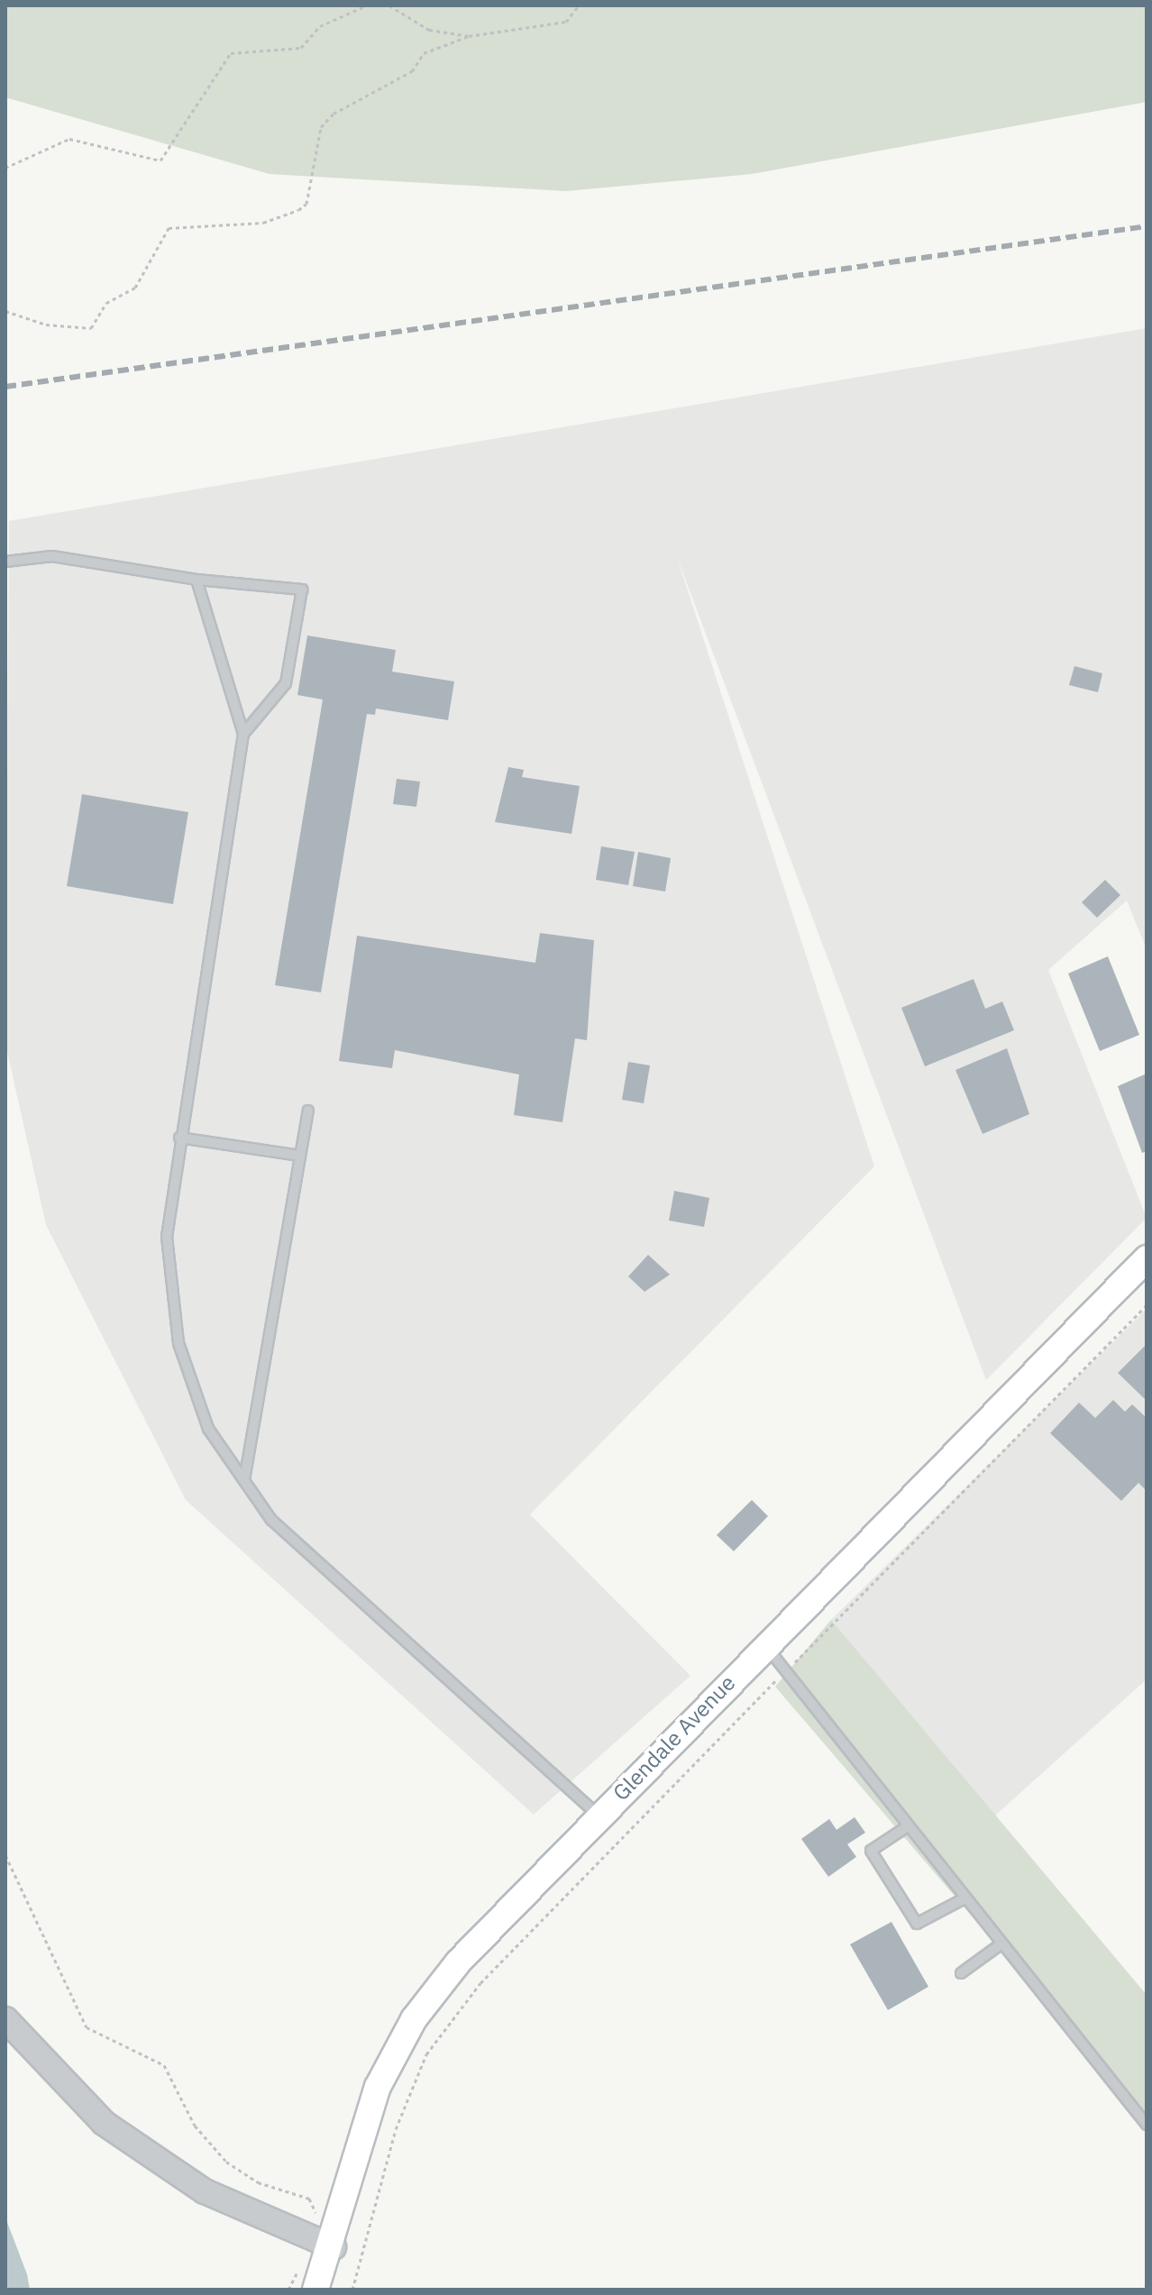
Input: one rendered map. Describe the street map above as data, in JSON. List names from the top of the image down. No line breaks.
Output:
{"streets":{"main road":["Glendale Avenue"]}}
